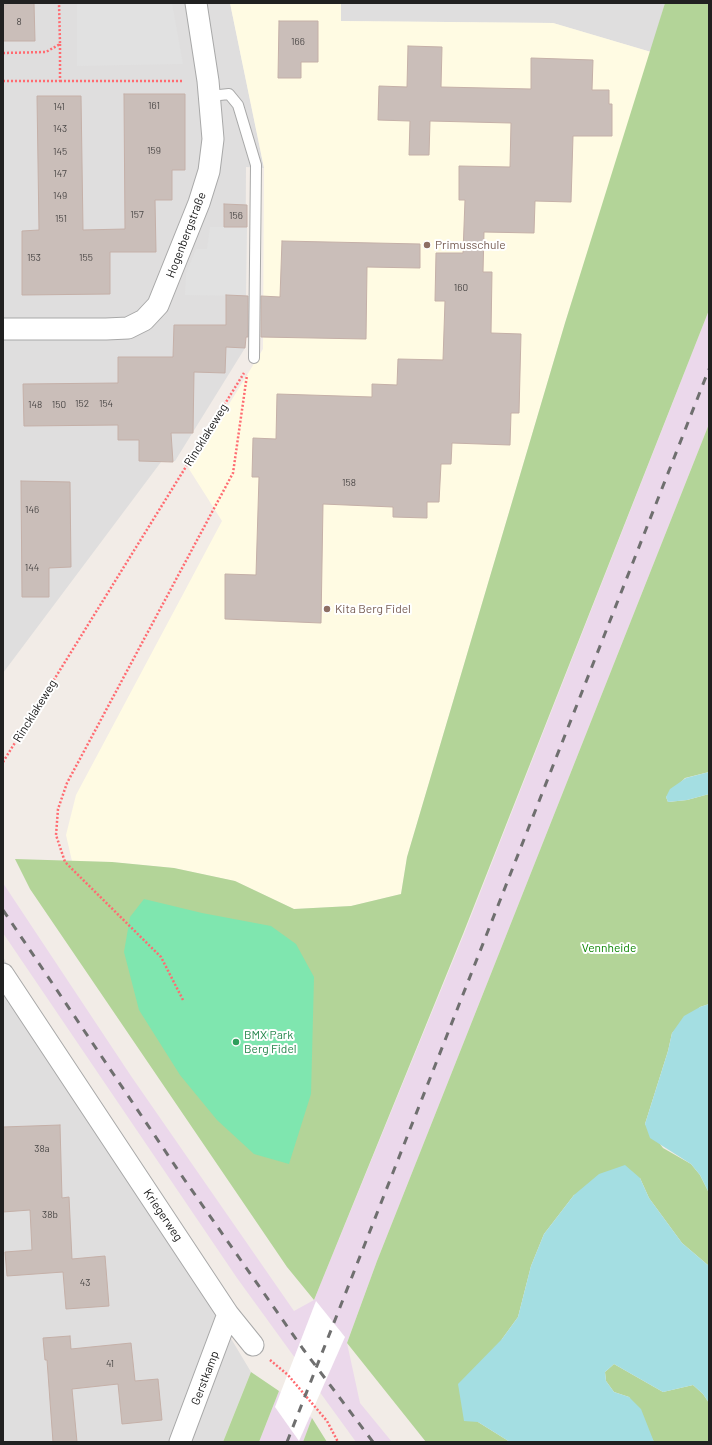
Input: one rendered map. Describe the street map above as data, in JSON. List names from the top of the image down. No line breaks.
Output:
{"streets":{"street":["Hogenbergstraße","Kriegerweg","Gerstkamp"],"path":["Rincklakeweg"]},"crossings":[["Kriegerweg","Gerstkamp"]],"parks":["Vennheide"],"places":["Primusschule","Kita Berg Fidel","BMX Park Berg Fidel"],"house_numbers":["8","166","161","141","143","159","145","147","149","157","156","151","153","155","160","152","154","148","150","158","146","144","38a","38b","43","41"]}
